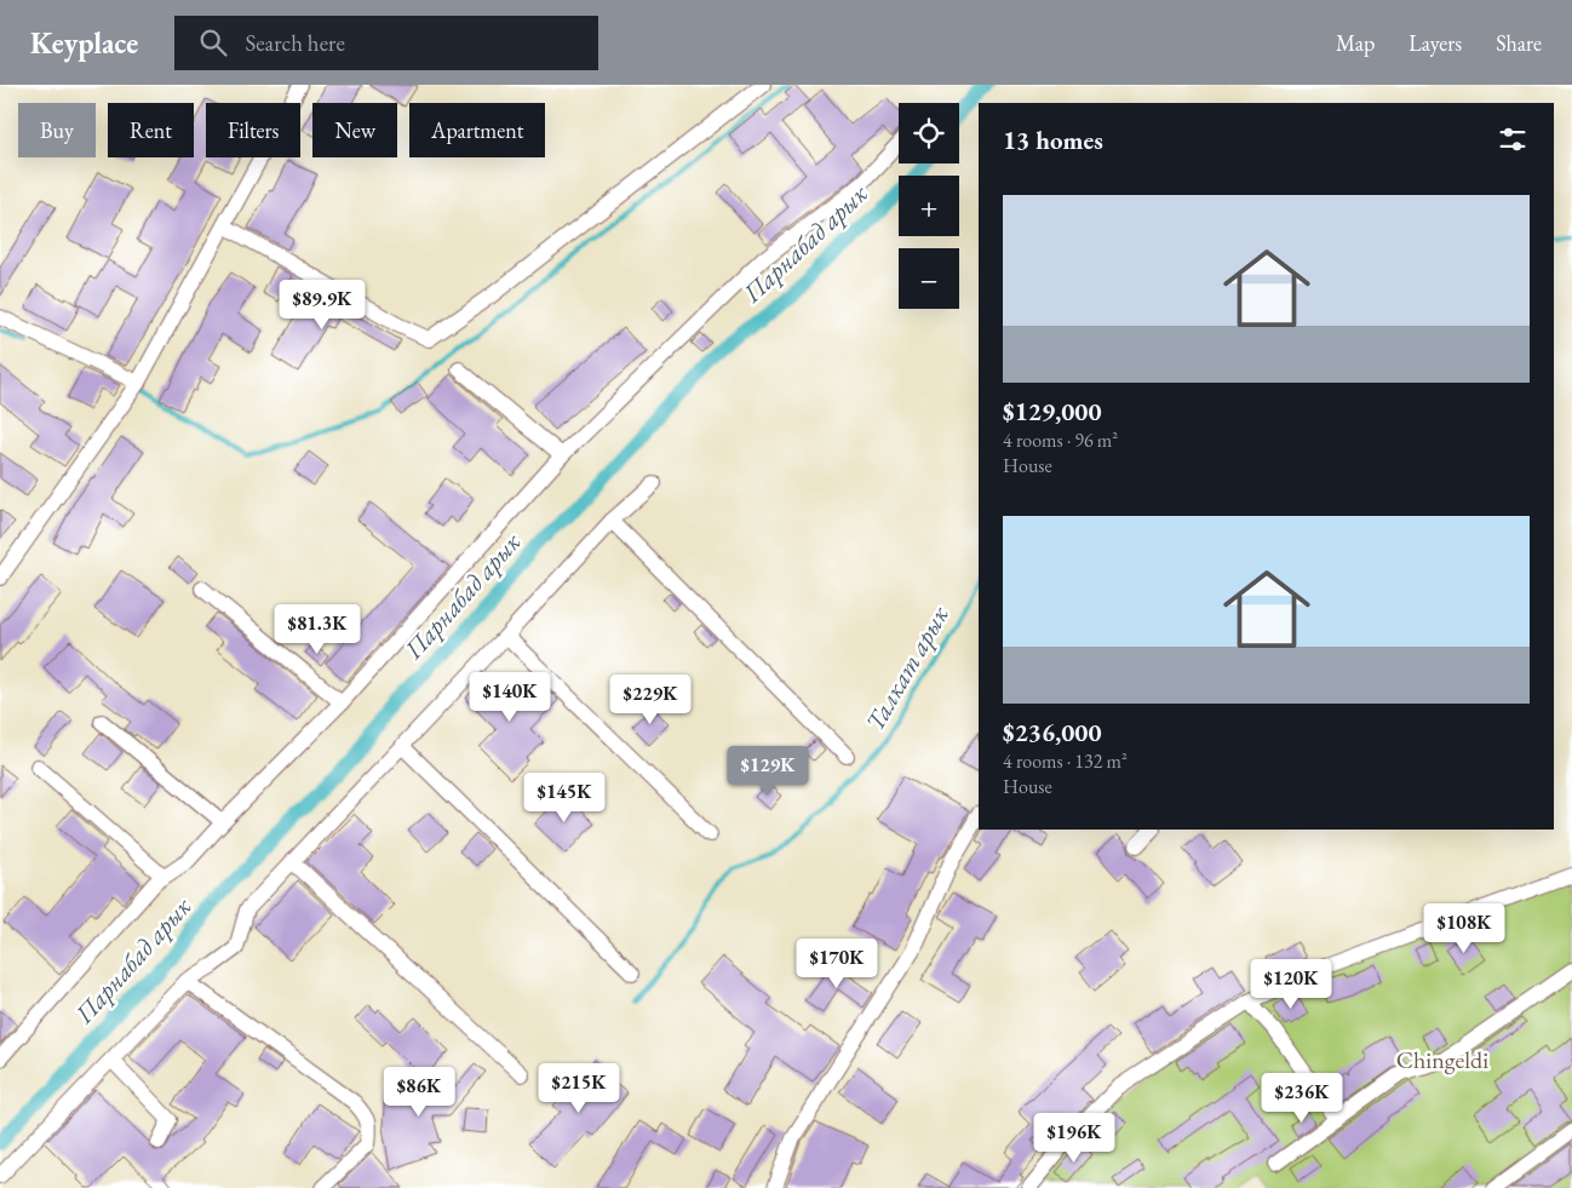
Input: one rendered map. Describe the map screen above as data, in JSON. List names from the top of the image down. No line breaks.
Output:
{"water":["Парнабад арык","Талкат арык"],"parks":["Chingeldi"],"page":{"header":"Keyplace","search":"Search here","nav":["Map","Layers","Share"],"map_buttons":["+","−"],"chip":["Buy","Rent","Filters","New","Apartment"],"heading":"13 homes","list":[{"name":"$129,000","note":"4 rooms · 96 m² · House"},{"name":"$236,000","note":"4 rooms · 132 m² · House"}],"price":["$89.9K","$81.3K","$140K","$229K","$129K","$145K","$108K","$170K","$120K","$215K","$86K","$236K","$196K"]}}
